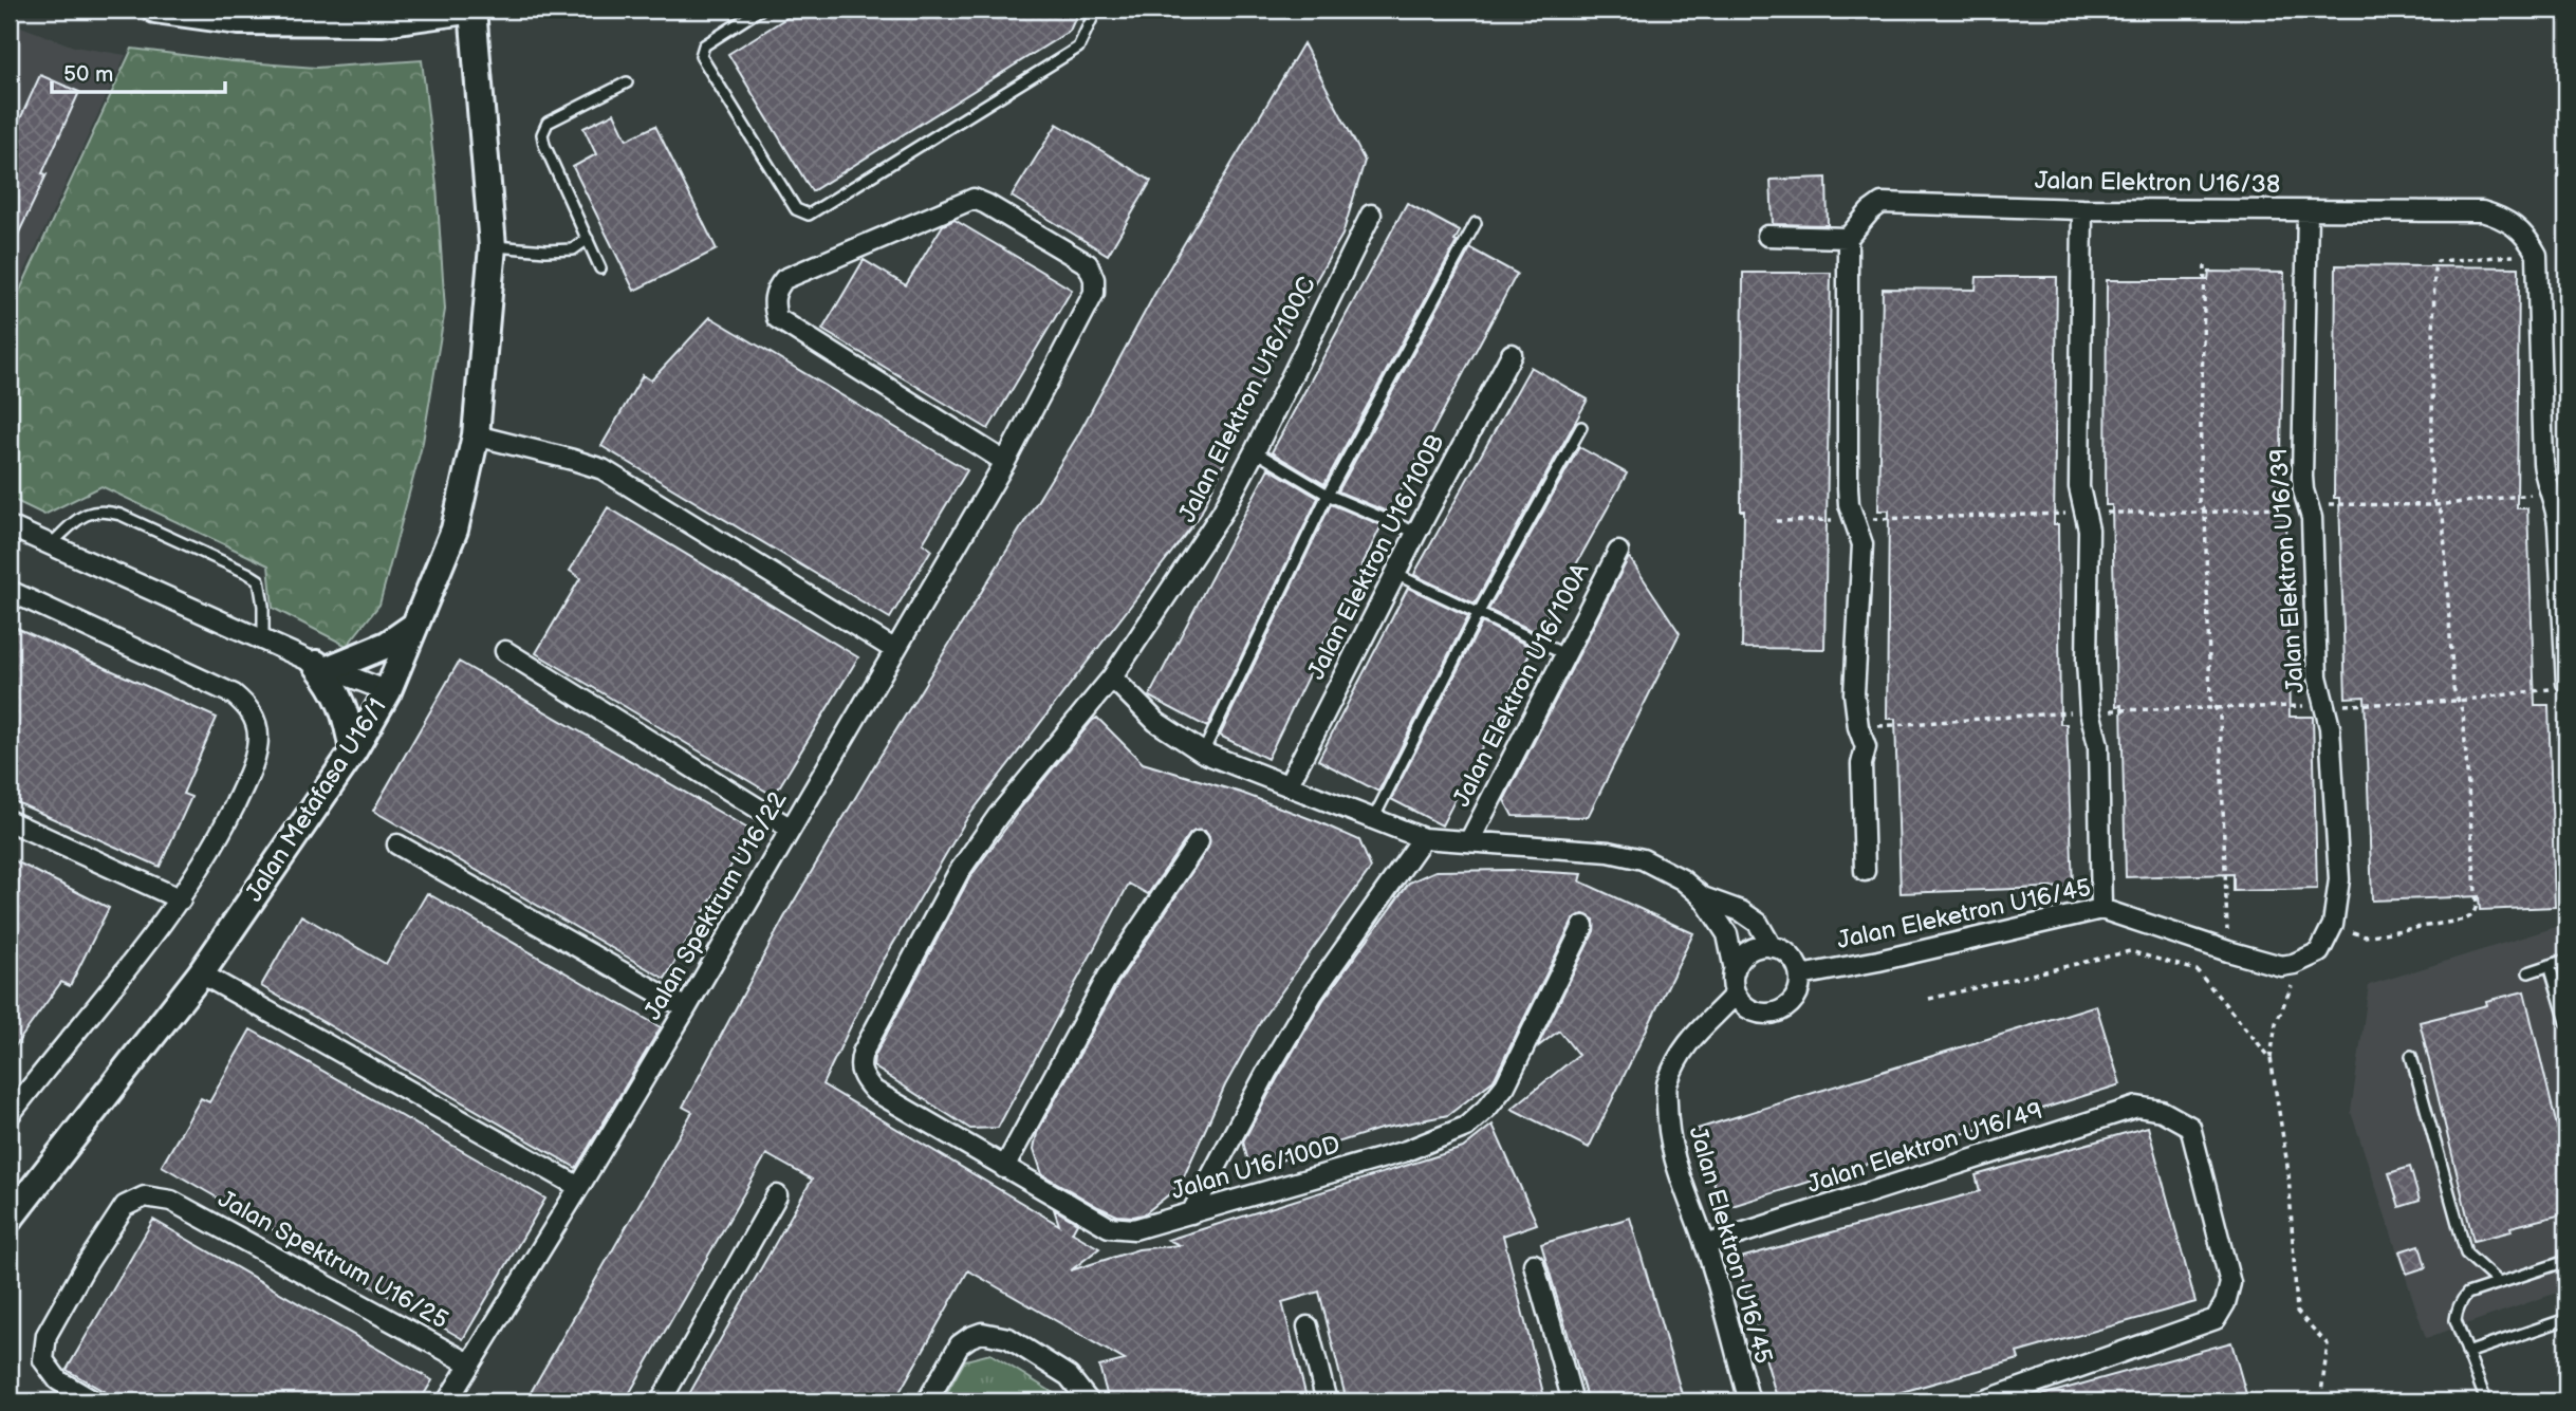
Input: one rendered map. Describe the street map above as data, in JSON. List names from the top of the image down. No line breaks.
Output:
{"streets":{"street":["Jalan Elektron U16/38","Jalan Elektron U16/100C","Jalan Elektron U16/100B","Jalan Elektron U16/39","Jalan Elektron U16/100A","Jalan Metafasa U16/1","Jalan Spektrum U16/22","Jalan Eleketron U16/45","Jalan Elektron U16/49","Jalan U16/100D","Jalan Elektron U16/45","Jalan Spektrum U16/25"]},"crossings":[["Jalan Elektron U16/38","Jalan Elektron U16/39"],["Jalan Elektron U16/100C","Jalan U16/100D"],["Jalan Spektrum U16/22","Jalan Spektrum U16/25"],["Jalan Eleketron U16/45","Jalan Elektron U16/45"],["Jalan Elektron U16/49","Jalan Elektron U16/45"]],"scale_bar":"50 m"}
